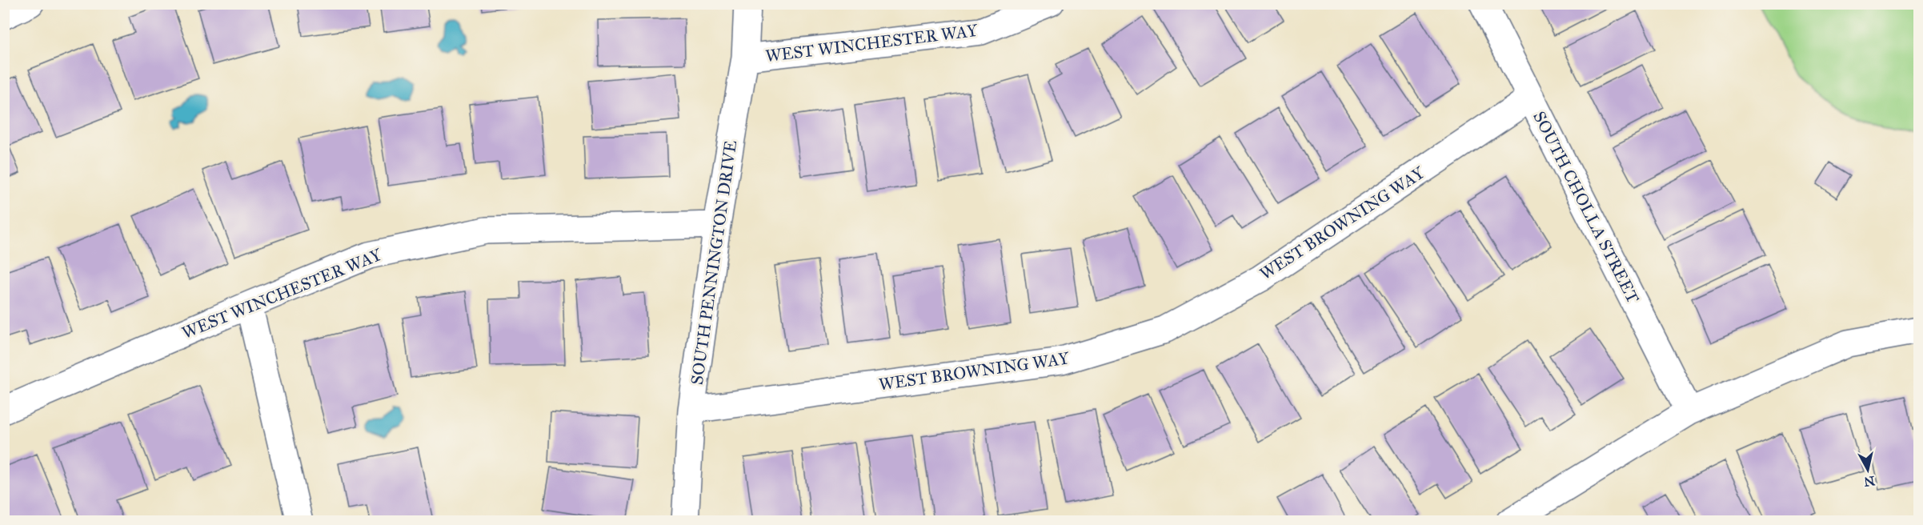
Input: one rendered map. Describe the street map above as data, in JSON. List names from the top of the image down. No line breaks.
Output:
{"streets":{"street":["WEST WINCHESTER WAY","SOUTH CHOLLA STREET","WEST BROWNING WAY","SOUTH PENNINGTON DRIVE"]},"crossings":[["WEST WINCHESTER WAY","SOUTH PENNINGTON DRIVE"],["SOUTH CHOLLA STREET","WEST BROWNING WAY"],["WEST BROWNING WAY","SOUTH PENNINGTON DRIVE"]],"north":"bottom"}
